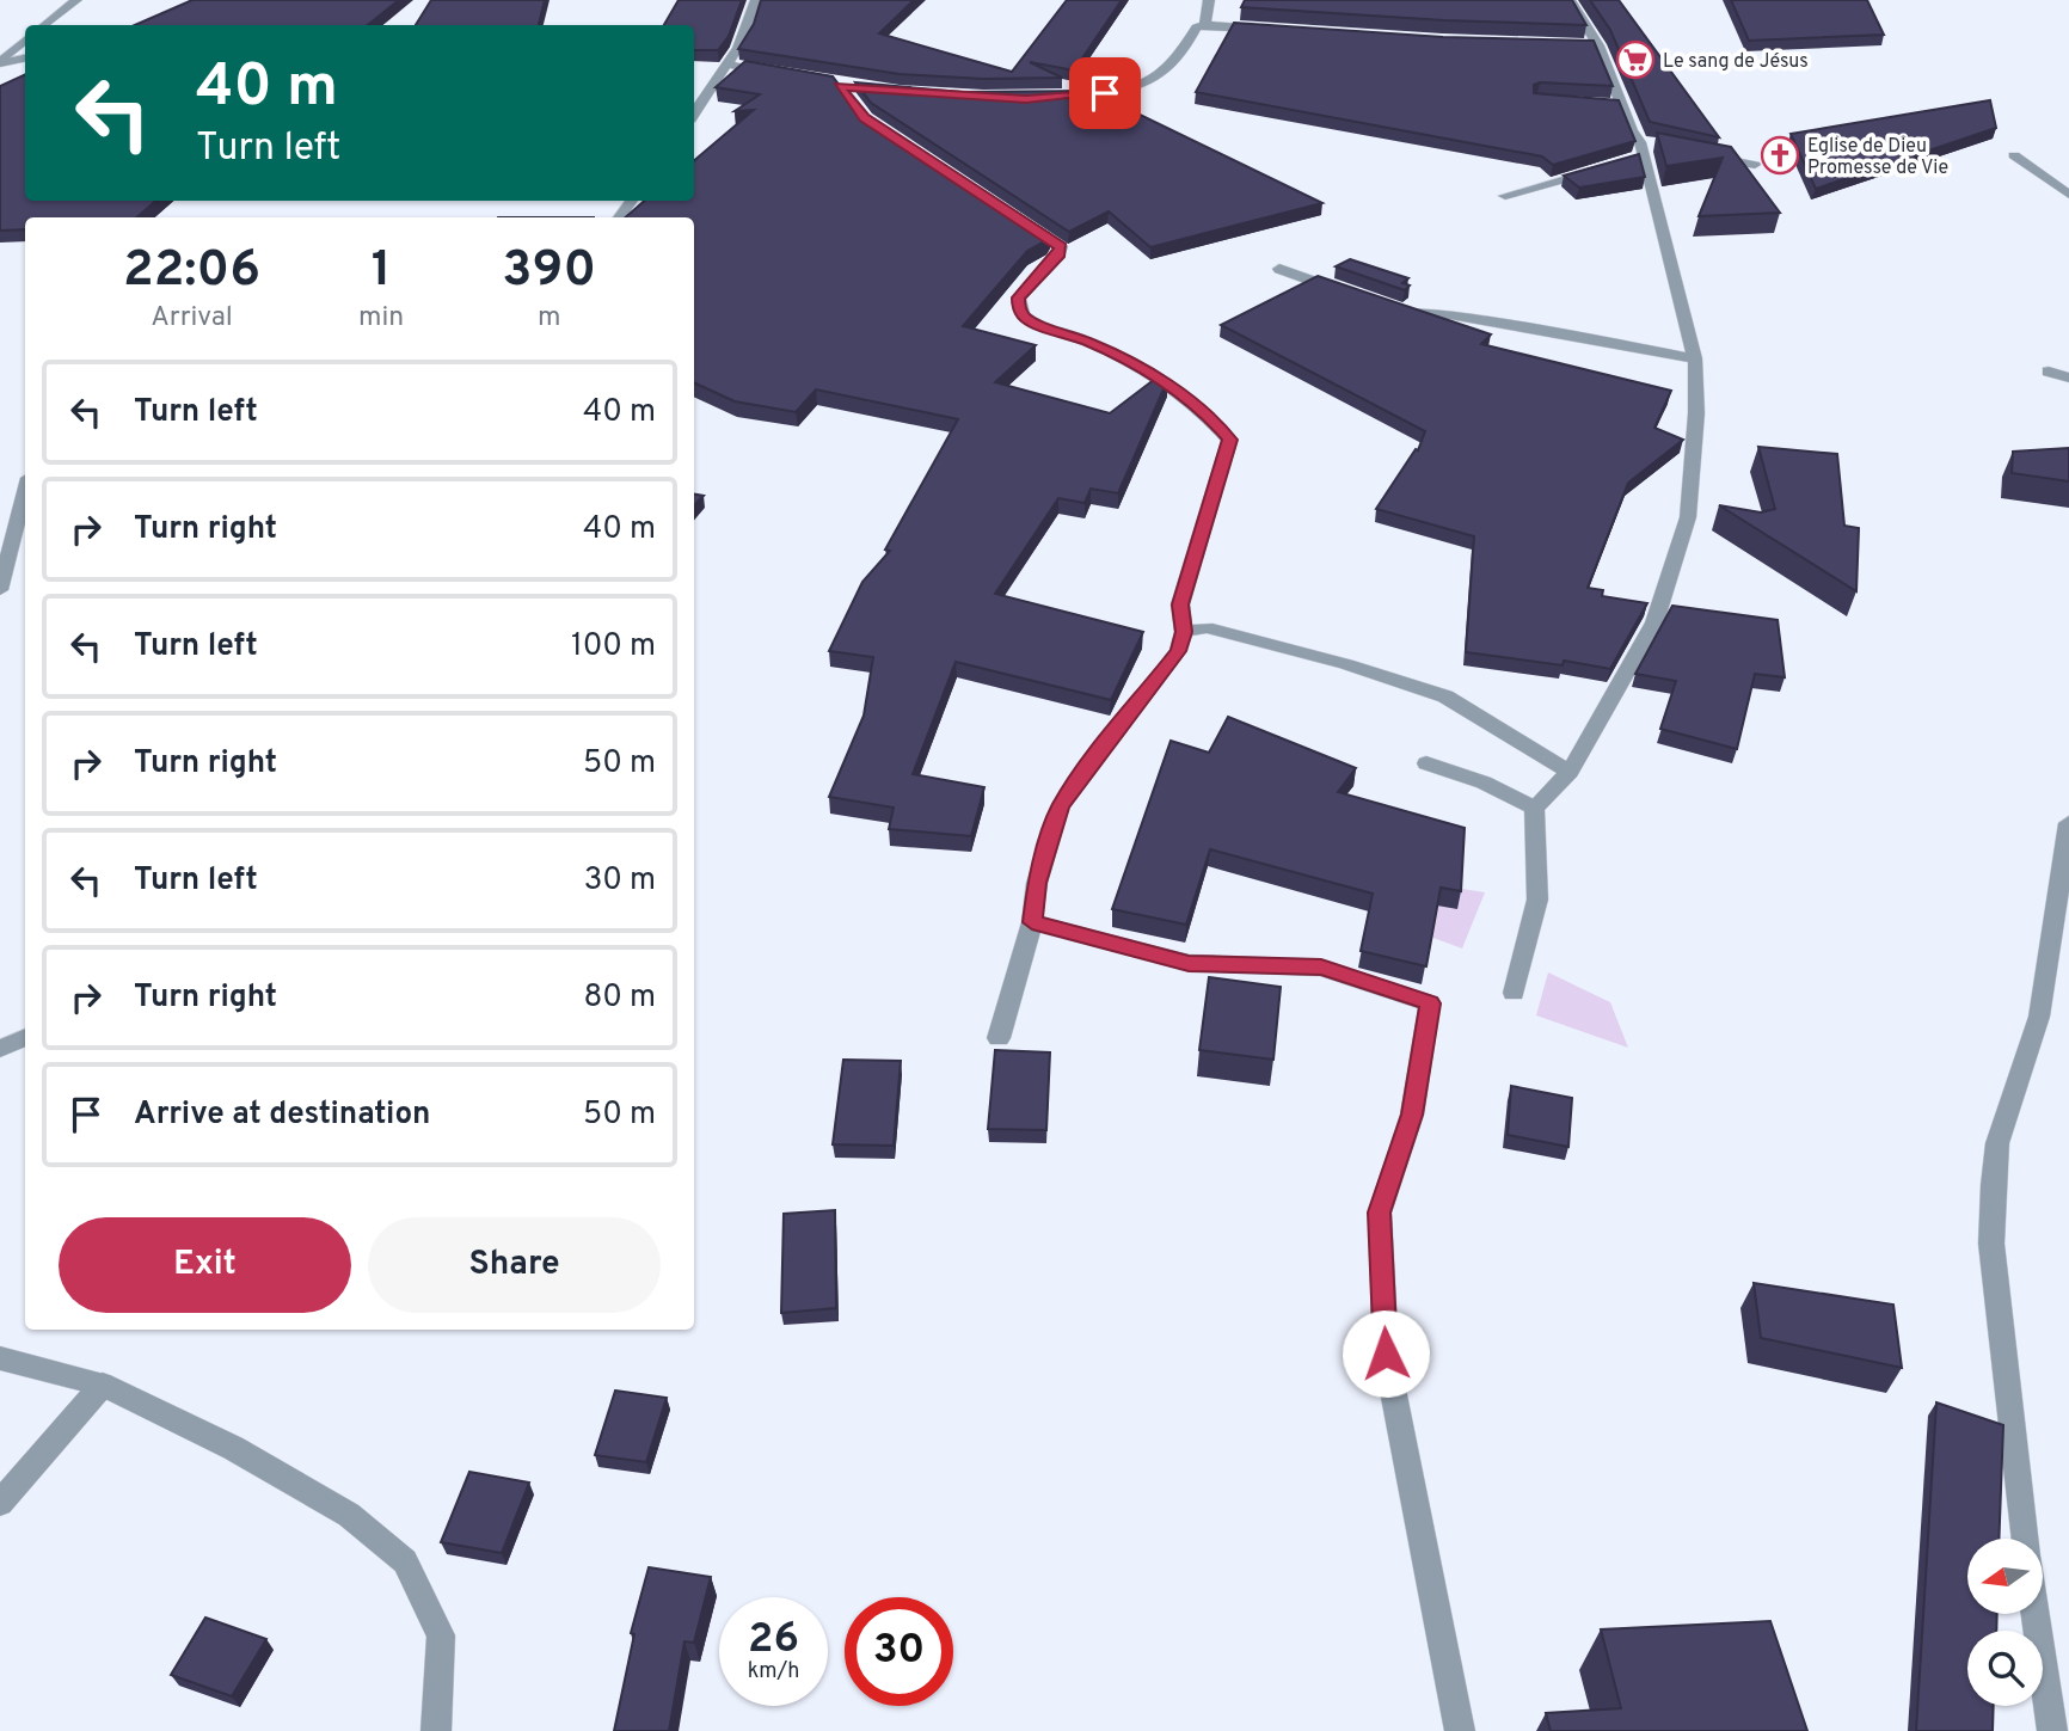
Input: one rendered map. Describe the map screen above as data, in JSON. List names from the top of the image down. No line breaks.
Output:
{"places":{"supermarket":["Le sang de Jésus"],"church":["Eglise de Dieu Promesse de Vie"]},"north":"left","page":{"turn":["40 m","Turn left"],"eta":["22:06","Arrival","1","min","390","m"],"list":[{"name":"Turn left","value":"40 m"},{"name":"Turn right","value":"40 m"},{"name":"Turn left","value":"100 m"},{"name":"Turn right","value":"50 m"},{"name":"Turn left","value":"30 m"},{"name":"Turn right","value":"80 m"},{"name":"Arrive at destination","value":"50 m"}],"buttons":["Exit","Share"],"speed":"26 km/h","limit":"30"}}
